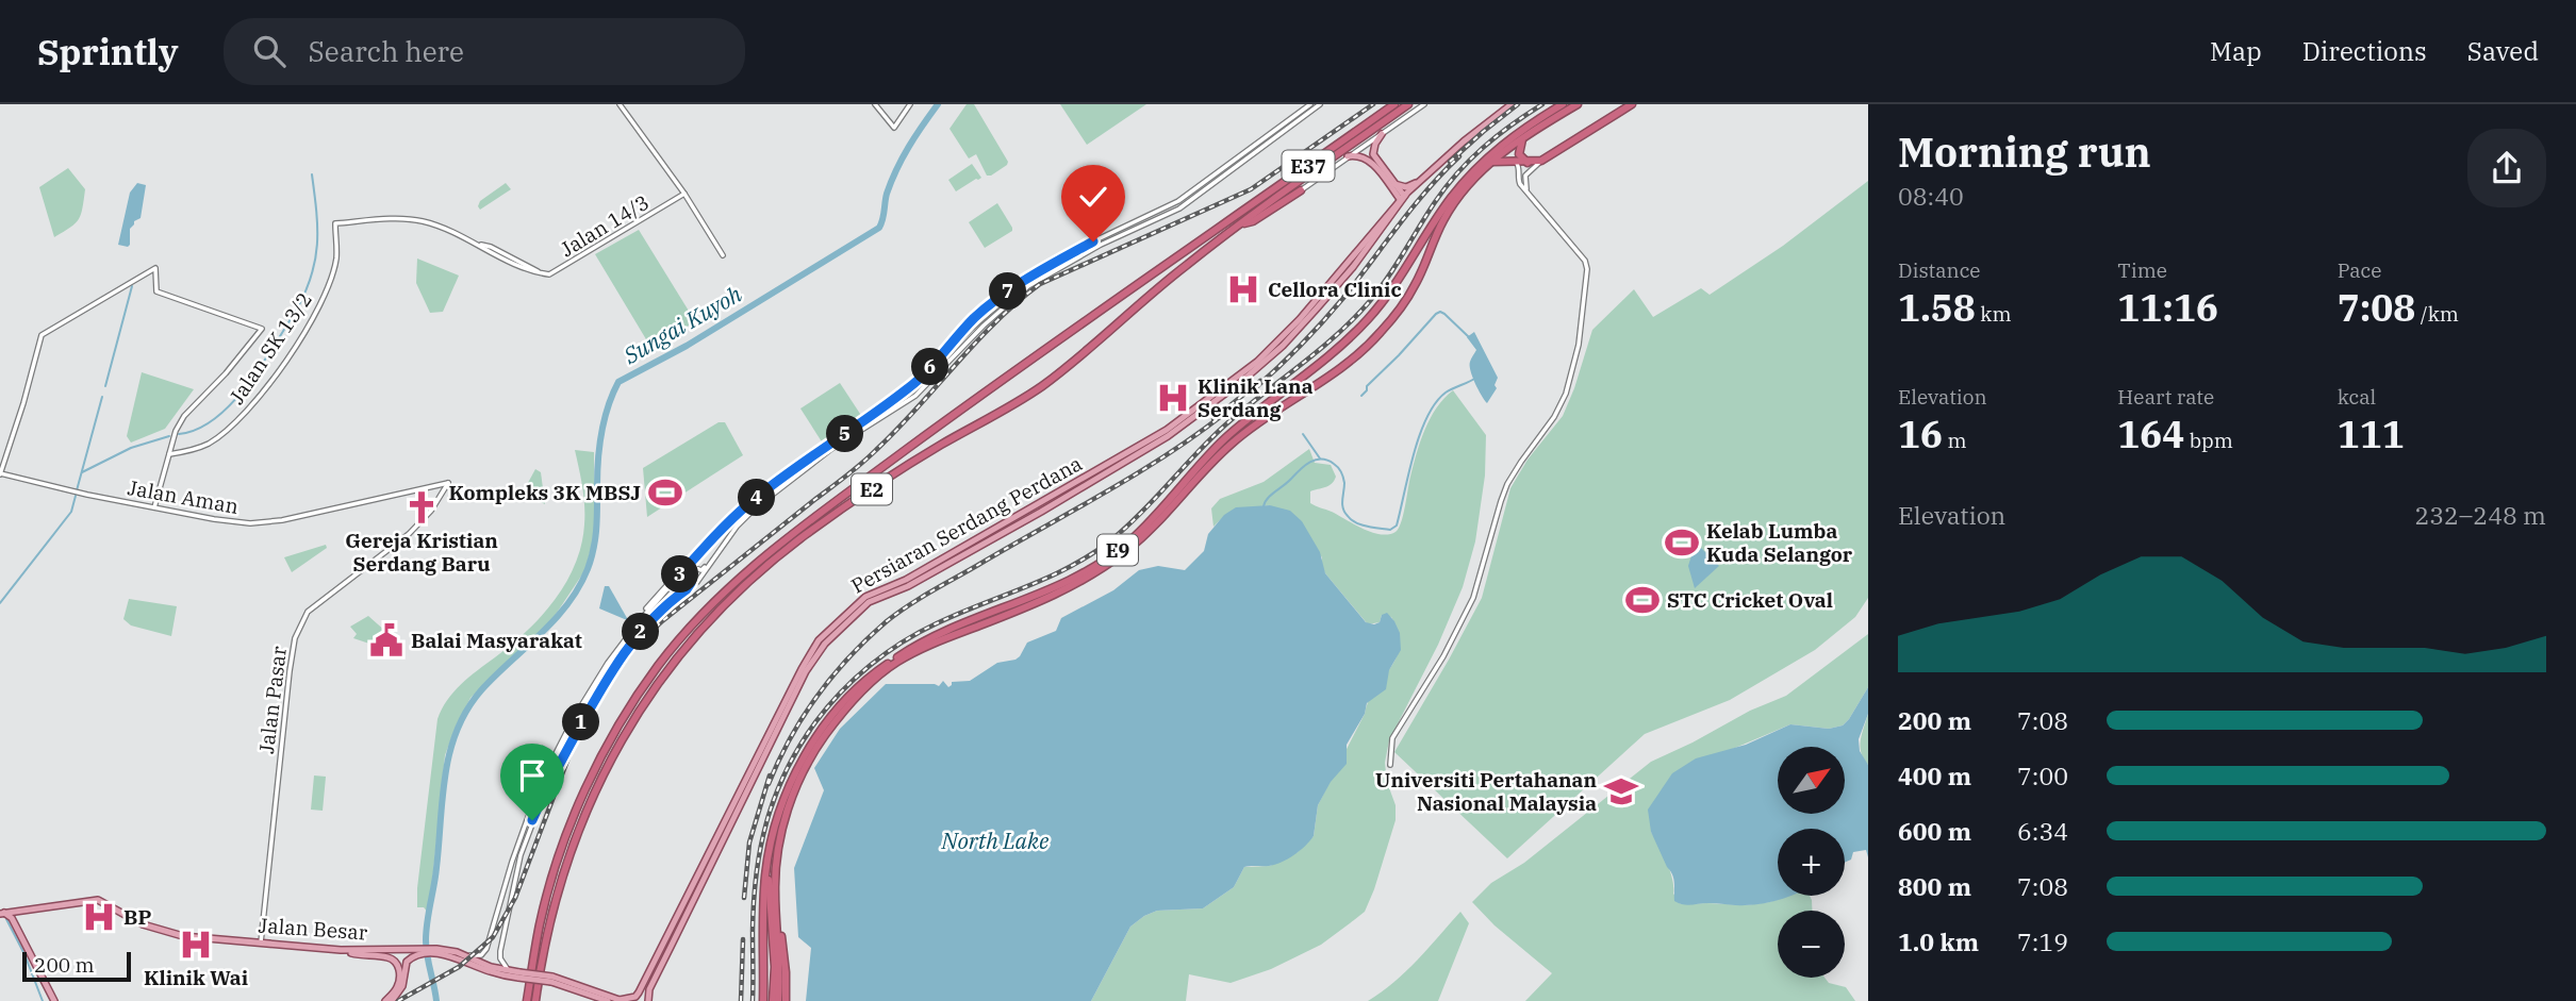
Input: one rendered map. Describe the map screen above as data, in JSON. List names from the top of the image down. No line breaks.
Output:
{"streets":{"highway":["E37","E2","E9"],"main road":["Persiaran Serdang Perdana","Jalan Besar"],"street":["Jalan 14/3","Jalan SK 13/2","Jalan Aman","Jalan Pasar"]},"crossings":[["E37","E2"],["Jalan Aman","Jalan Pasar"],["Persiaran Serdang Perdana","Jalan Besar"],["Jalan Pasar","Jalan Besar"]],"water":["Sungai Kuyoh","North Lake"],"places":{"hospital":["Cellora Clinic","Klinik Lana Serdang","BP","Klinik Wai"],"sports":["Kompleks 3K MBSJ","Kelab Lumba Kuda Selangor","STC Cricket Oval"],"church":["Gereja Kristian Serdang Baru"],"public building":["Balai Masyarakat"],"school or university":["Universiti Pertahanan Nasional Malaysia"]},"scale_bar":"200 m","north":"top right","page":{"header":"Sprintly","search":"Search here","nav":["Map","Directions","Saved"],"heading":["Morning run","08:40"],"stats":[["Distance","1.58 km"],["Time","11:16"],["Pace","7:08 /km"],["Elevation","16 m"],["Heart rate","164 bpm"],["kcal","111"]],"pins":["7","6","5","4","3","2","1"],"chart":["Elevation","232–248 m"],"list":[{"name":"200 m","note":"7:08"},{"name":"400 m","note":"7:00"},{"name":"600 m","note":"6:34"},{"name":"800 m","note":"7:08"},{"name":"1.0 km","note":"7:19"}],"map_buttons":["+","−"],"scale":"200 m"}}
